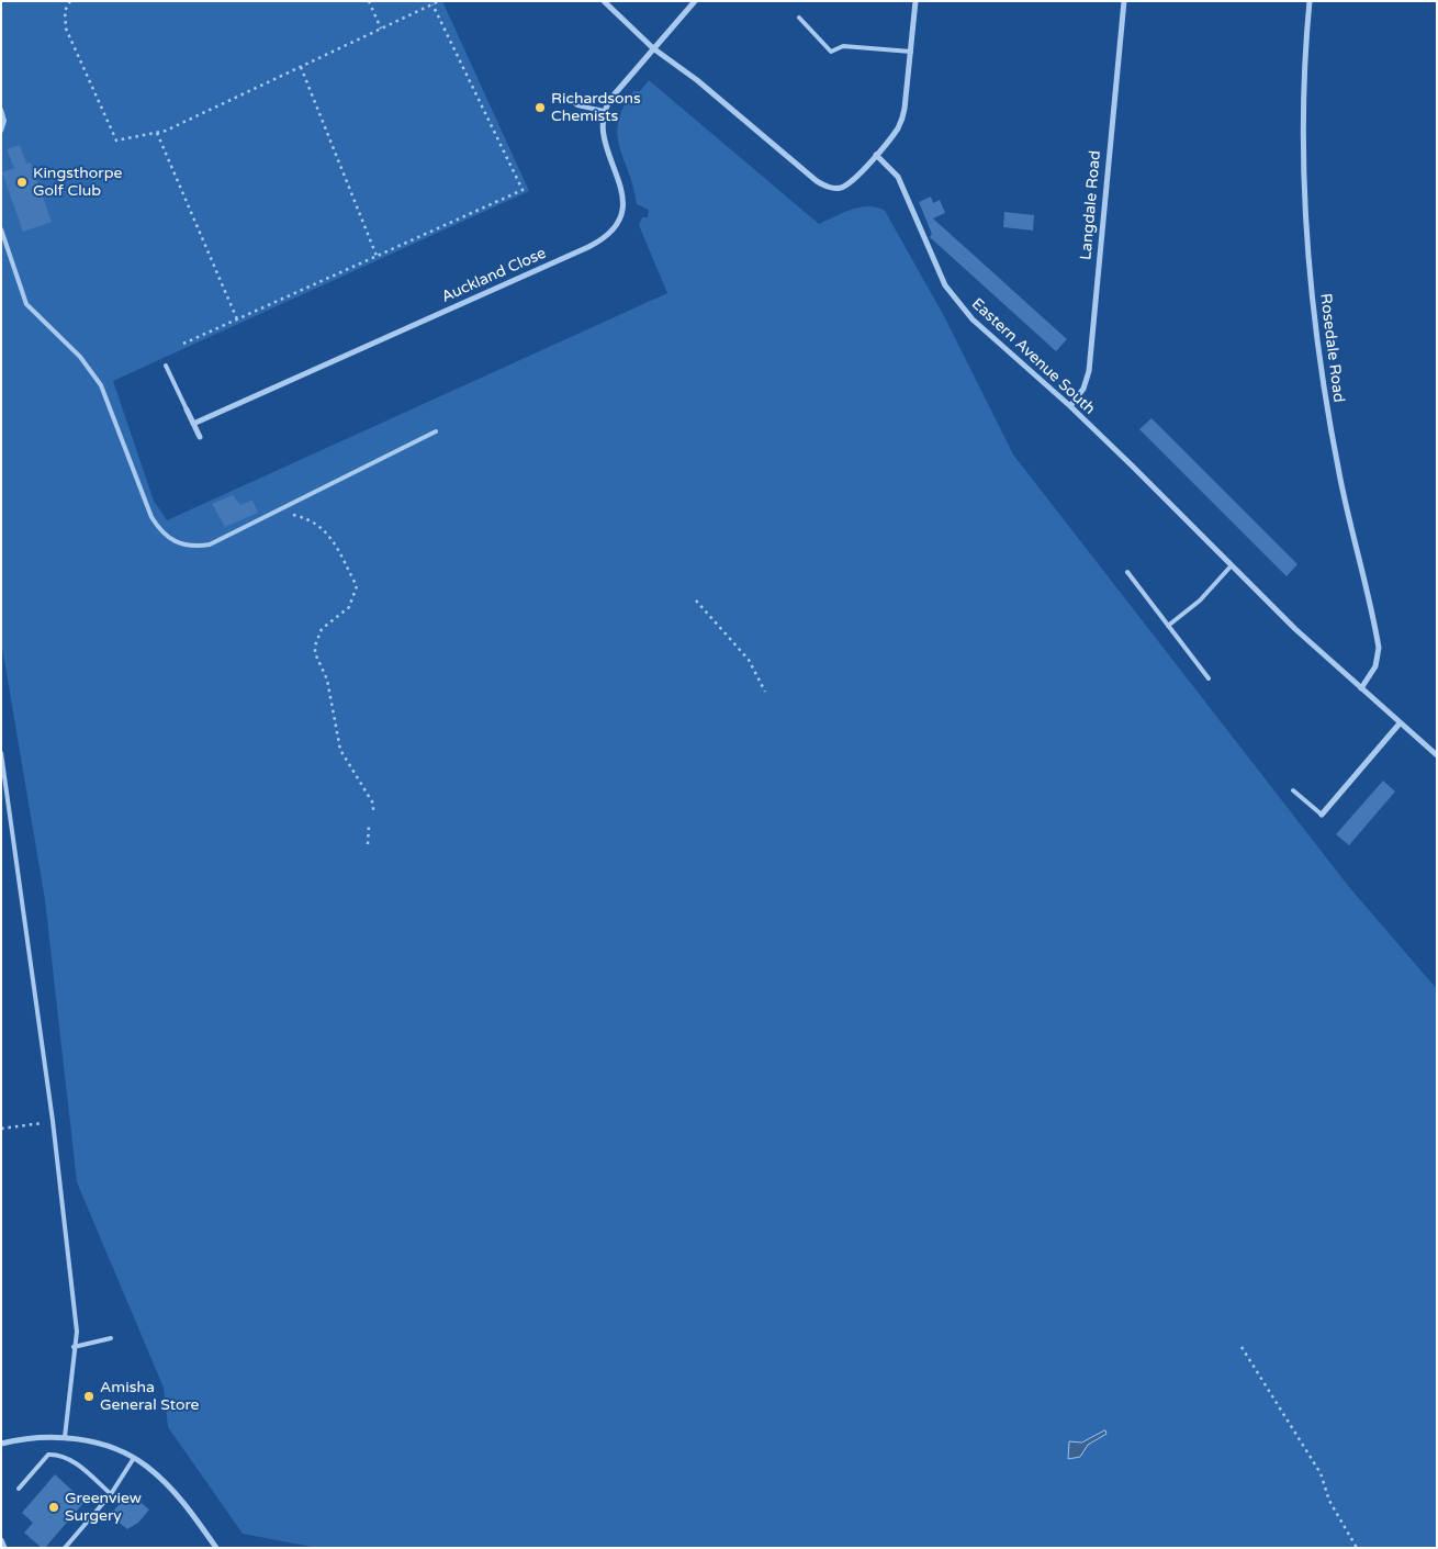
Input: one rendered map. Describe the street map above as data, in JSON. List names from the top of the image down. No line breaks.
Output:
{"streets":{"street":["Langdale Road","Auckland Close","Rosedale Road","Eastern Avenue South"]},"crossings":[["Langdale Road","Eastern Avenue South"],["Rosedale Road","Eastern Avenue South"]],"places":["Richardsons Chemists","Kingsthorpe Golf Club","Amisha General Store","Greenview Surgery"]}
